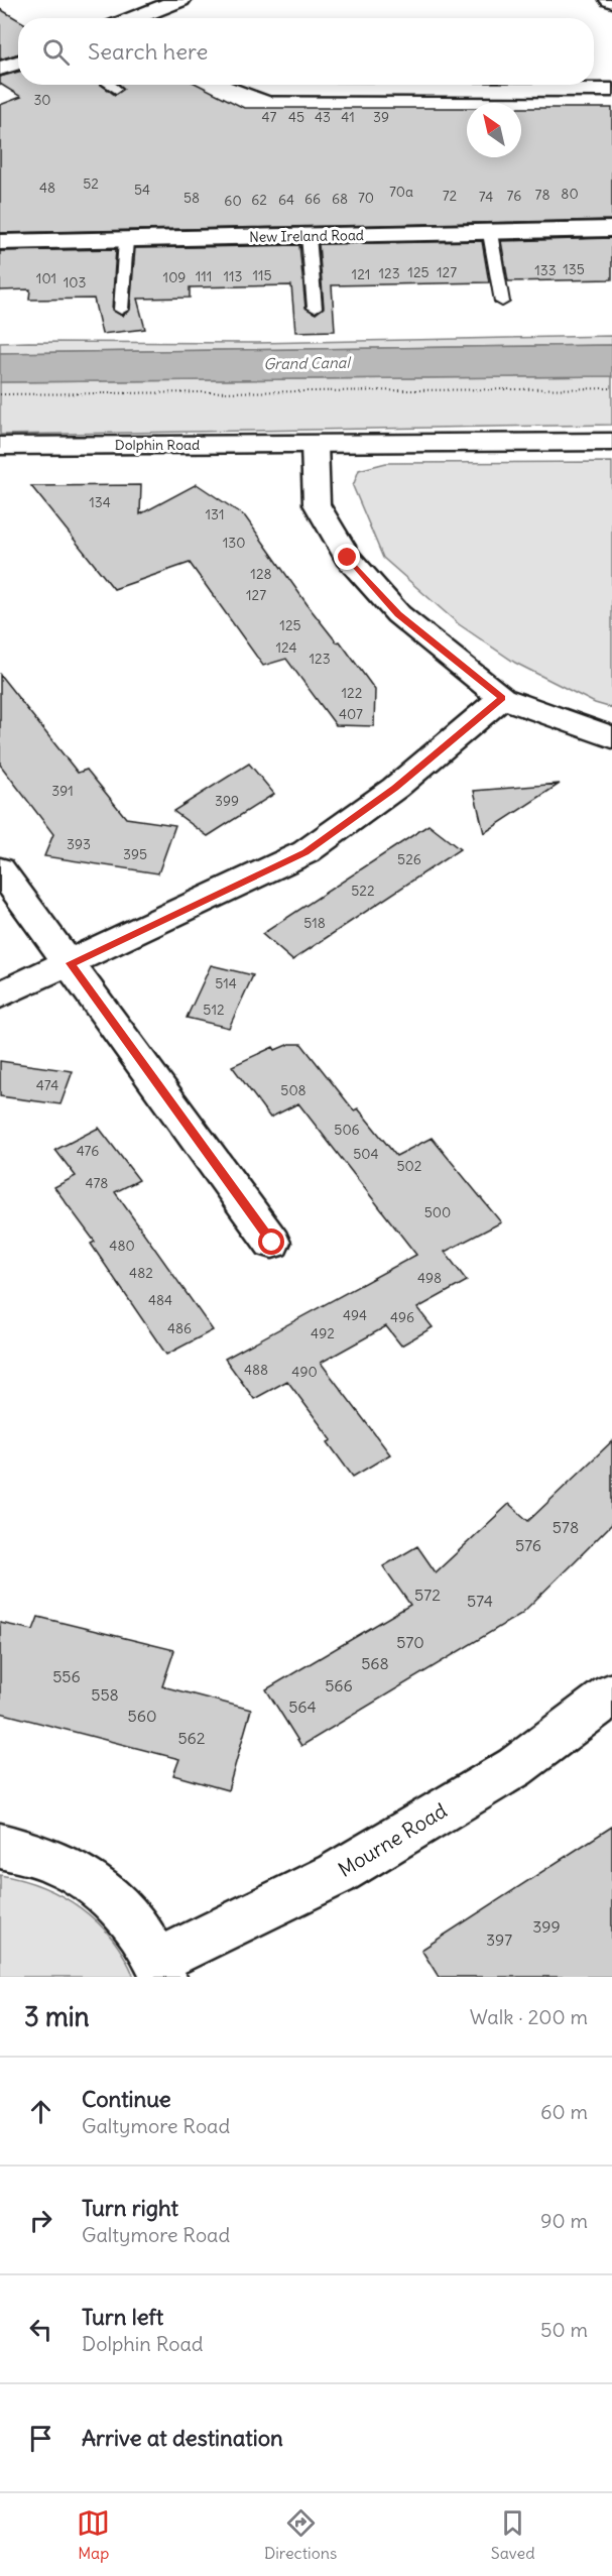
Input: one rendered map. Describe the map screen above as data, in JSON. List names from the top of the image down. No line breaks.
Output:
{"streets":{"street":["New Ireland Road","Dolphin Road","Mourne Road"]},"water":["Grand Canal"],"house_numbers":["30","47","45","43","41","39","52","48","54","70a","80","78","72","76","74","58","70","66","68","62","64","60","135","133","125","127","123","121","115","111","113","109","101","103","134","131","130","128","127","125","124","123","122","407","391","399","393","395","526","522","518","514","512","474","508","506","476","504","502","478","500","480","482","498","484","494","496","486","492","488","490","578","576","572","574","570","568","556","566","558","564","560","562","399","397"],"north":"top left","page":{"search":"Search here","heading":["3 min","Walk · 200 m"],"list":[["Continue","Galtymore Road","60 m"],["Turn right","Galtymore Road","90 m"],["Turn left","Dolphin Road","50 m"],"Arrive at destination"],"nav":["Map","Directions","Saved"]}}
